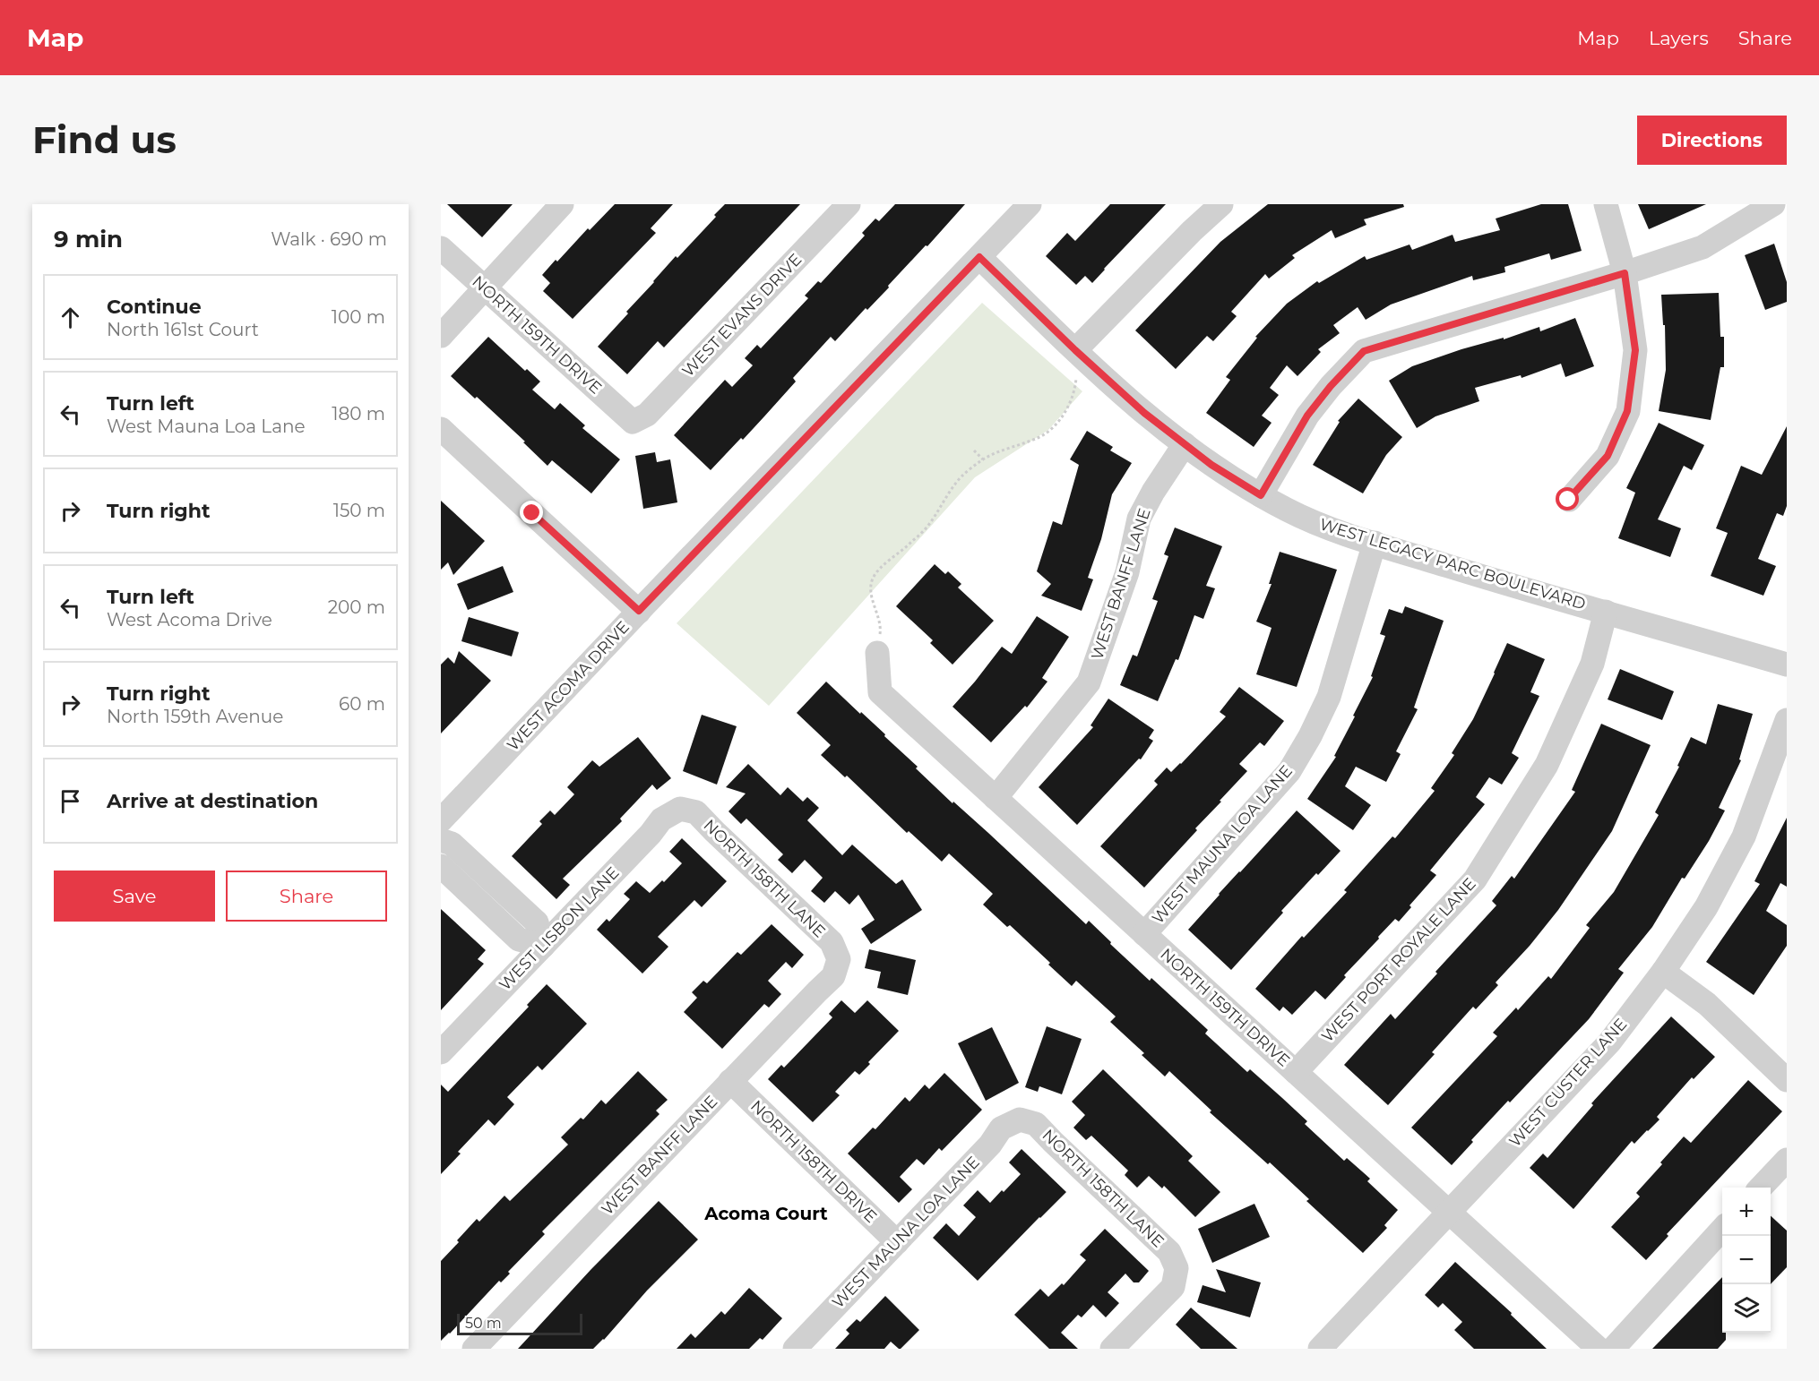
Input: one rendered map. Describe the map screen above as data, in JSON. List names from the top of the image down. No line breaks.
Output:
{"streets":{"street":["WEST EVANS DRIVE","NORTH 159TH DRIVE","WEST LEGACY PARC BOULEVARD","WEST BANFF LANE","WEST ACOMA DRIVE","WEST MAUNA LOA LANE","NORTH 158TH LANE","WEST LISBON LANE","WEST PORT ROYALE LANE","WEST CUSTER LANE","NORTH 158TH DRIVE"]},"crossings":[["WEST EVANS DRIVE","NORTH 159TH DRIVE"],["NORTH 159TH DRIVE","WEST BANFF LANE"],["NORTH 159TH DRIVE","WEST MAUNA LOA LANE"],["NORTH 159TH DRIVE","WEST PORT ROYALE LANE"],["NORTH 159TH DRIVE","WEST CUSTER LANE"],["WEST LEGACY PARC BOULEVARD","WEST BANFF LANE"],["WEST LEGACY PARC BOULEVARD","WEST ACOMA DRIVE"],["WEST LEGACY PARC BOULEVARD","WEST MAUNA LOA LANE"],["WEST LEGACY PARC BOULEVARD","WEST PORT ROYALE LANE"],["WEST BANFF LANE","NORTH 158TH LANE"],["WEST BANFF LANE","NORTH 158TH DRIVE"],["WEST MAUNA LOA LANE","NORTH 158TH LANE"],["WEST MAUNA LOA LANE","NORTH 158TH DRIVE"],["NORTH 158TH LANE","WEST LISBON LANE"]],"districts":["Acoma Court"],"scale_bar":"50 m","page":{"header":"Map","nav":["Map","Layers","Share"],"buttons":["Directions",["Save","Share"]],"title":"Find us","heading":["9 min","Walk · 690 m"],"list":[["Continue","North 161st Court","100 m"],["Turn left","West Mauna Loa Lane","180 m"],["Turn right","150 m"],["Turn left","West Acoma Drive","200 m"],["Turn right","North 159th Avenue","60 m"],"Arrive at destination"],"map_buttons":["+","−"],"scale":"50 m"}}
